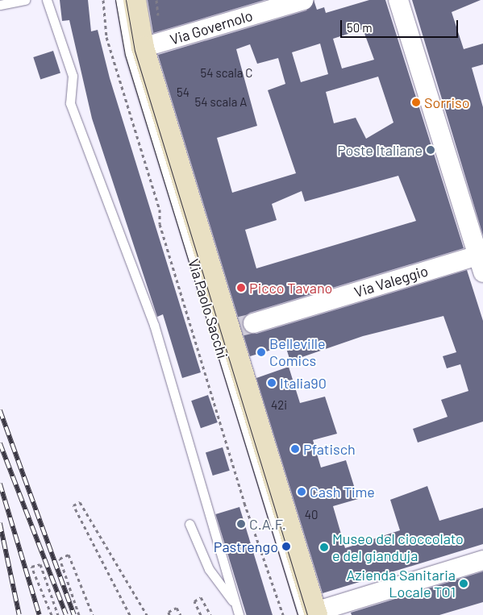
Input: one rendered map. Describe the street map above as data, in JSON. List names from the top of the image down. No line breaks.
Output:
{"streets":{"street":["Via Governolo","Via Valeggio","Via Paolo Sacchi"]},"crossings":[["Via Governolo","Via Paolo Sacchi"],["Via Valeggio","Via Paolo Sacchi"]],"places":["Sorriso","Poste Italiane","Picco Tavano","Belleville Comics","Italia90","Pfatisch","Cash Time","C.A.F.","Pastrengo","Museo del cioccolato e del gianduja","Azienda Sanitaria Locale TO1"],"house_numbers":["54 scala C","54","54 scala A","42i","40"],"scale_bar":"50 m"}
